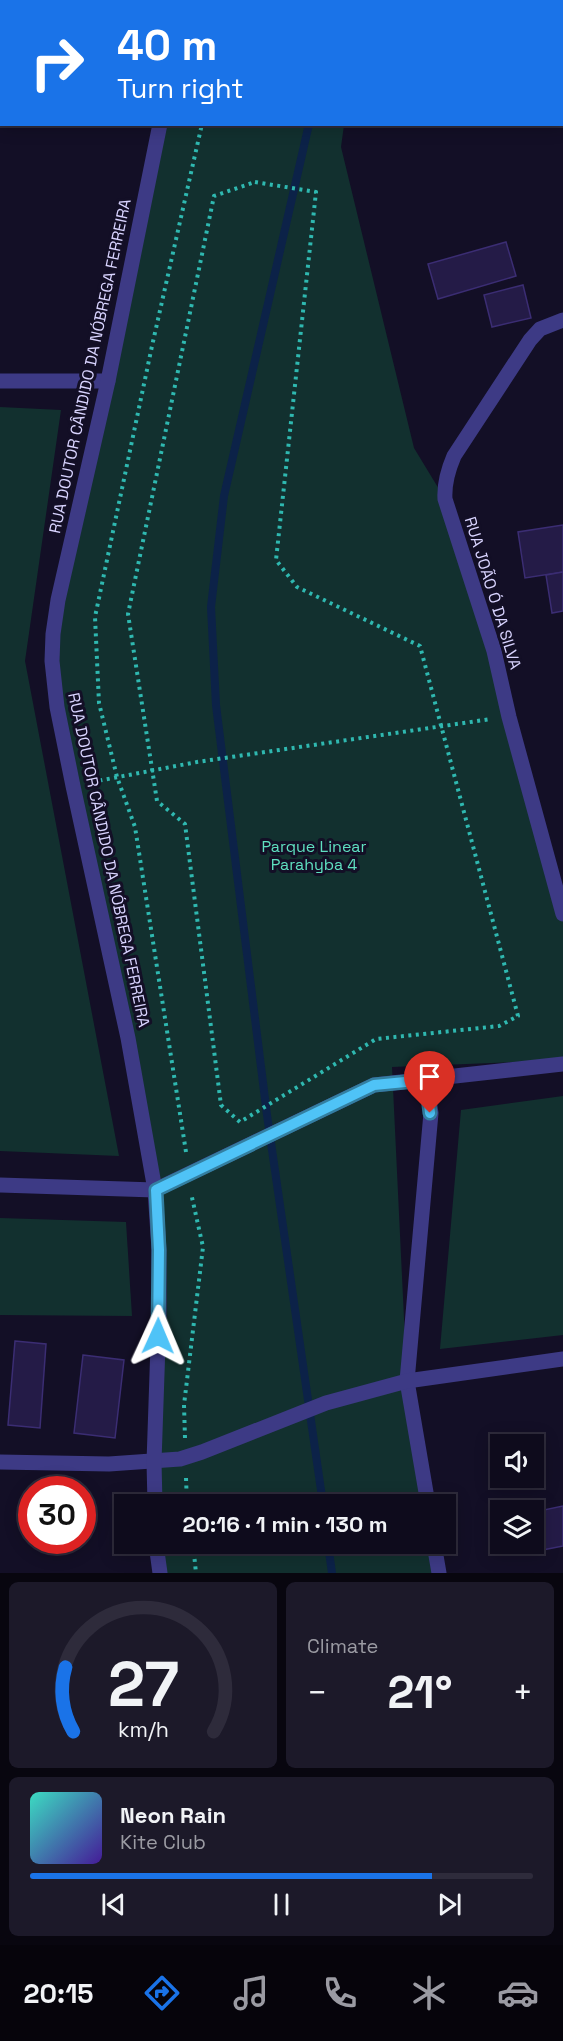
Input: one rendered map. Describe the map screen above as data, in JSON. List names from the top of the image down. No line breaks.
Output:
{"streets":{"street":["RUA DOUTOR CÂNDIDO DA NÓBREGA FERREIRA","RUA JOÃO Ó DA SILVA"]},"parks":["Parque Linear Parahyba 4"],"page":{"turn":["40 m","Turn right"],"limit":"30","trip":"20:16 · 1 min · 130 m","tile":"Climate","heat":["−","21°","+"],"song":["Neon Rain","Kite Club"],"tabs":"20:15","gauge":["27","km/h"]}}
